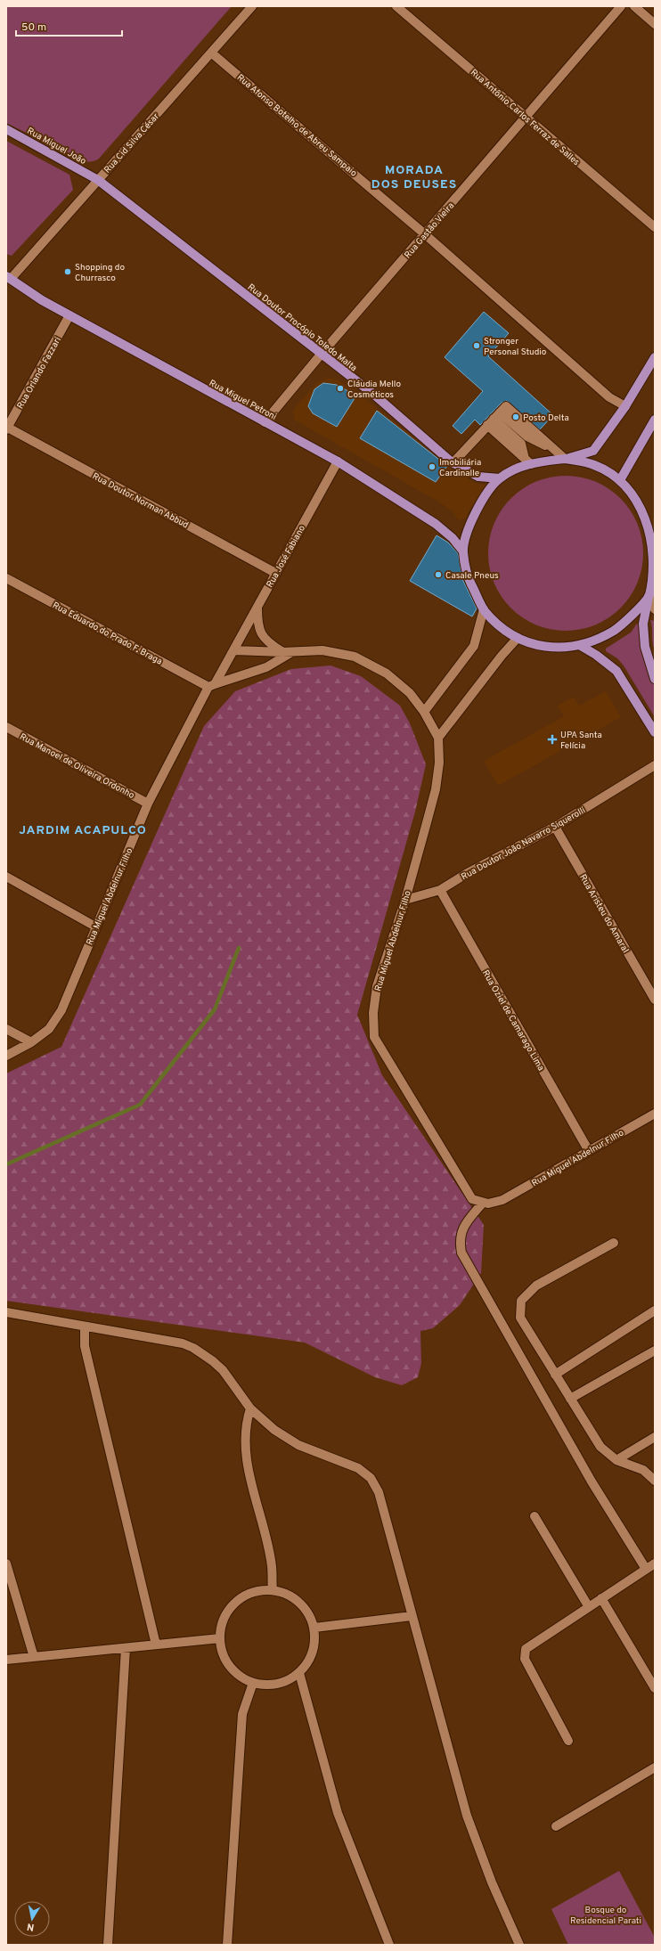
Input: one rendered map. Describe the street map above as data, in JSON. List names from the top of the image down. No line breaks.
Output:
{"streets":{"main road":["Rua Miguel João","Rua Doutor Procópio Toledo Malta","Rua Miguel Petroni"],"street":["Rua Antônio Carlos Ferraz de Salles","Rua Afonso Botelho de Abreu Sampaio","Rua Cid Silva César","Rua Gastão Vieira","Rua Orlando Fazzari","Rua Doutor Norman Abbud","Rua José Fabiano","Rua Eduardo do Prado F. Braga","Rua Manoel de Oliveira Ordonho","Rua Doutor João Navarro Siquerolli","Rua Miguel Abdelnur Filho","Rua Aristeu do Amaral","Rua Oziel de Camarago Lima"]},"crossings":[["Rua Antônio Carlos Ferraz de Salles","Rua Gastão Vieira"],["Rua Afonso Botelho de Abreu Sampaio","Rua Cid Silva César"],["Rua Afonso Botelho de Abreu Sampaio","Rua Gastão Vieira"],["Rua Cid Silva César","Rua Miguel João"],["Rua Cid Silva César","Rua Doutor Procópio Toledo Malta"],["Rua Cid Silva César","Rua Miguel Petroni"],["Rua Miguel João","Rua Doutor Procópio Toledo Malta"],["Rua Gastão Vieira","Rua Doutor Procópio Toledo Malta"],["Rua Gastão Vieira","Rua Miguel Petroni"],["Rua Orlando Fazzari","Rua Miguel Petroni"],["Rua Orlando Fazzari","Rua Doutor Norman Abbud"],["Rua Miguel Petroni","Rua José Fabiano"],["Rua Doutor Norman Abbud","Rua José Fabiano"],["Rua José Fabiano","Rua Miguel Abdelnur Filho"],["Rua Eduardo do Prado F. Braga","Rua Miguel Abdelnur Filho"],["Rua Manoel de Oliveira Ordonho","Rua Miguel Abdelnur Filho"],["Rua Doutor João Navarro Siquerolli","Rua Miguel Abdelnur Filho"],["Rua Doutor João Navarro Siquerolli","Rua Aristeu do Amaral"],["Rua Doutor João Navarro Siquerolli","Rua Oziel de Camarago Lima"],["Rua Miguel Abdelnur Filho","Rua Oziel de Camarago Lima"]],"districts":["MORADA DOS DEUSES","JARDIM ACAPULCO"],"parks":["Bosque do Residencial Parati"],"places":{"other":["Shopping do Churrasco","Stronger Personal Studio","Cláudia Mello Cosméticos","Posto Delta","Imobiliária Cardinalle","Casale Pneus"],"health":["UPA Santa Felícia"]},"scale_bar":"50 m","north":"bottom"}
